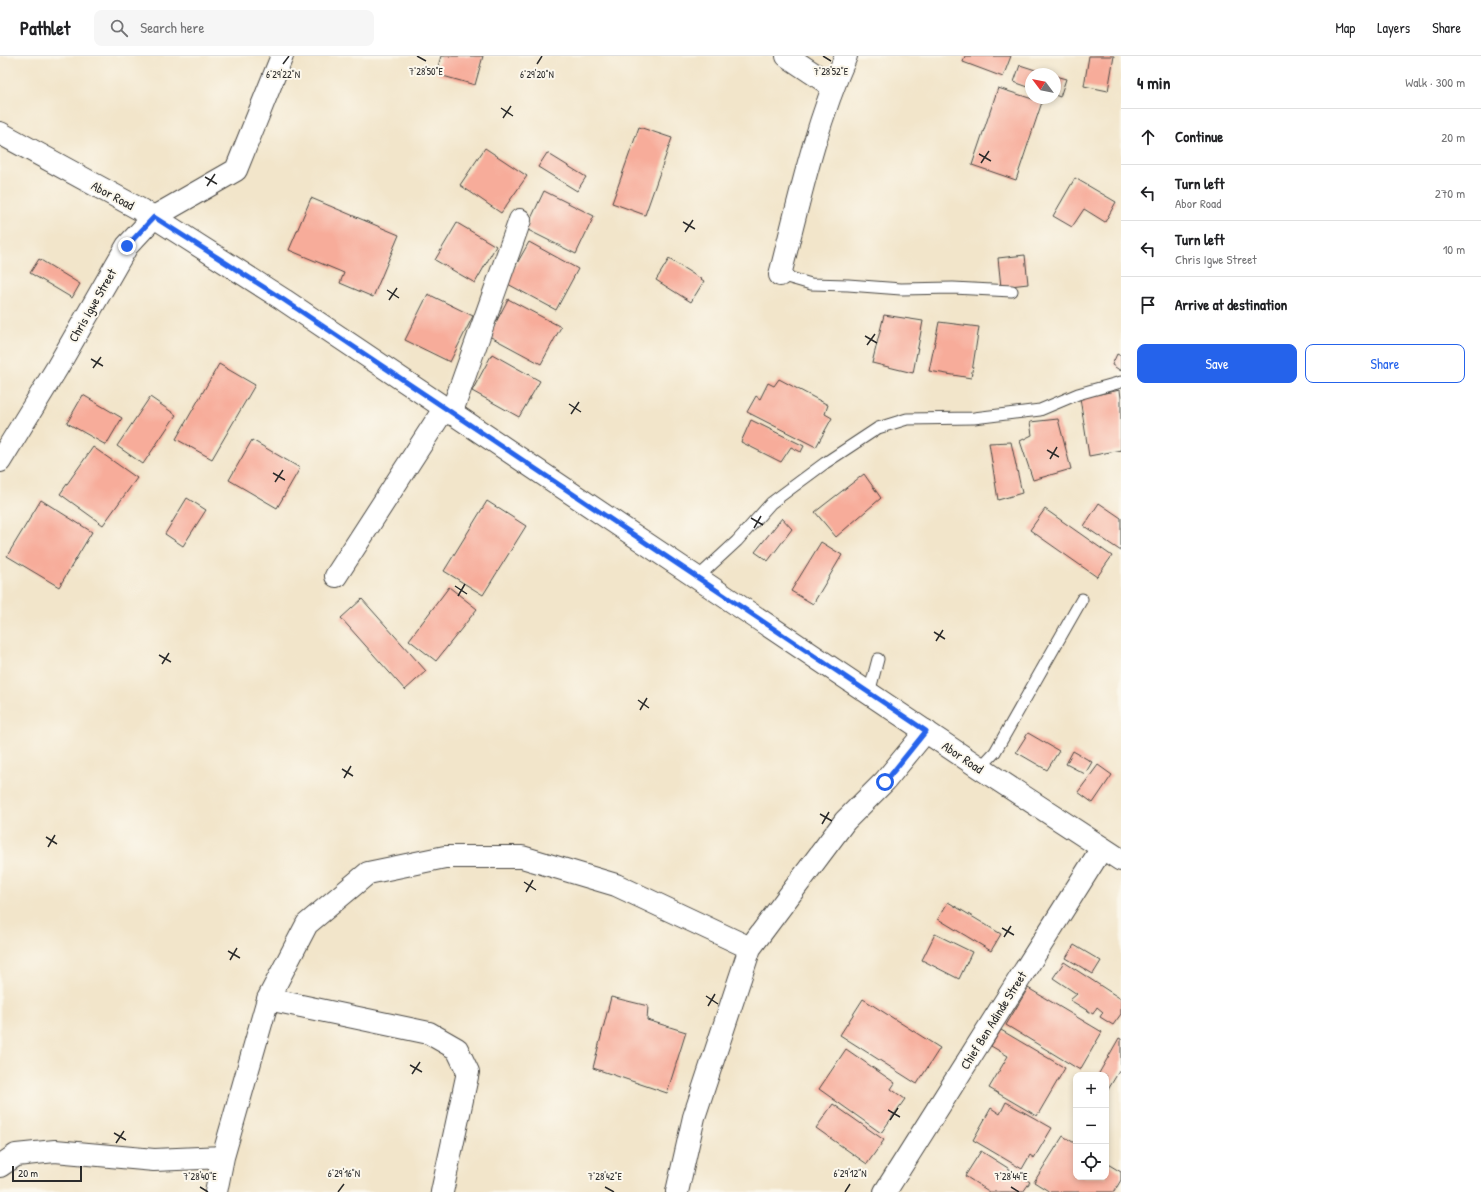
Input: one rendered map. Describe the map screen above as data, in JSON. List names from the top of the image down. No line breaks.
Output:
{"streets":{"street":["Abor Road","Chris Igwe Street","Chief Ben Adinde Street"]},"crossings":[["Abor Road","Chris Igwe Street"],["Abor Road","Chief Ben Adinde Street"]],"scale_bar":"20 m","north":"top left","page":{"header":"Pathlet","search":"Search here","nav":["Map","Layers","Share"],"heading":["4 min","Walk · 300 m"],"list":[["Continue","20 m"],["Turn left","Abor Road","270 m"],["Turn left","Chris Igwe Street","10 m"],"Arrive at destination"],"buttons":["Save","Share"],"map_buttons":["+","−"],"scale":"20 m"},"coordinates":["7°28'50\"E","7°28'52\"E","6°29'22\"N","6°29'20\"N","6°29'16\"N","6°29'12\"N","7°28'40\"E","7°28'42\"E","7°28'44\"E"]}
